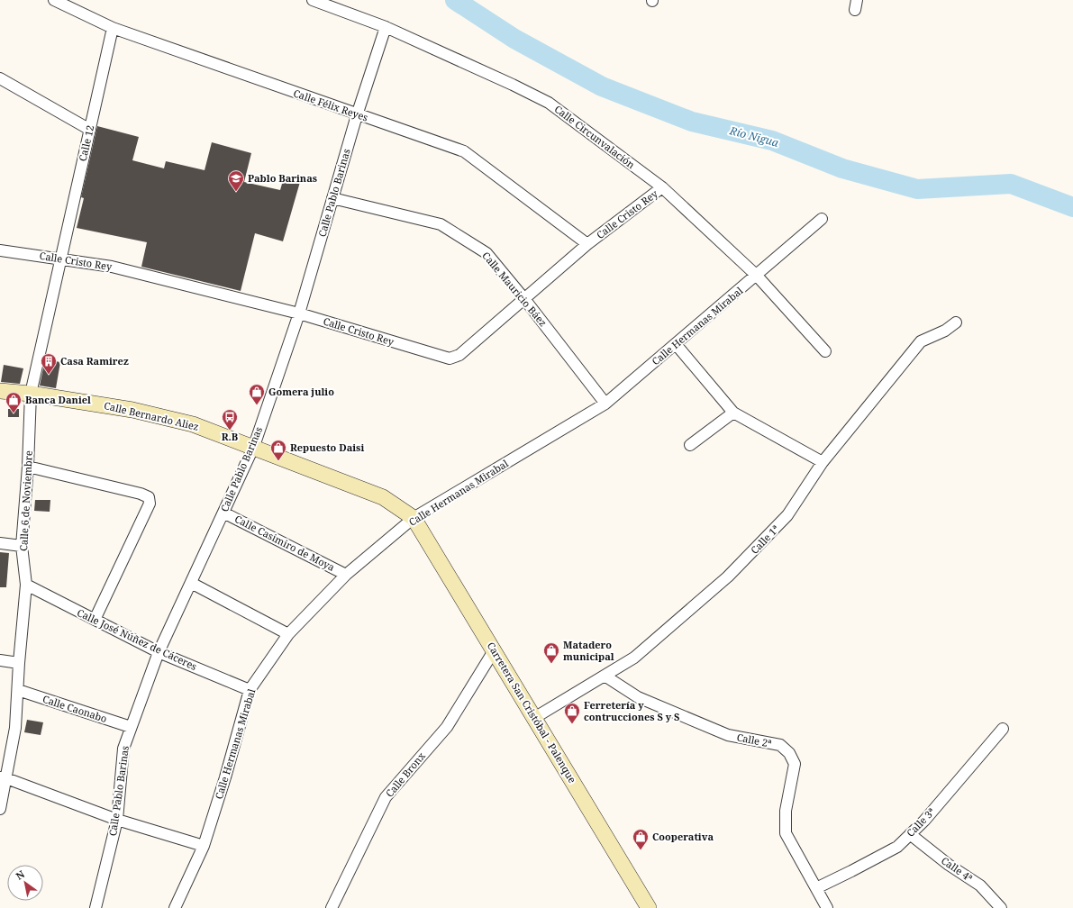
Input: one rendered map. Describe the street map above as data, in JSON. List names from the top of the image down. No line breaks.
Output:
{"streets":{"main road":["Calle Bernardo Aliez","Carretera San Cristóbal - Palenque"],"street":["Calle Félix Reyes","Calle Circunvalación","Calle 12","Calle Pablo Barinas","Calle Cristo Rey","Calle Mauricio Báez","Calle Hermanas Mirabal","Calle 6 de Noviembre","Calle 1ª","Calle Casimiro de Moya","Calle José Núñez de Cáceres","Calle Caonabo","Calle 2ª","Calle Bronx","Calle 3ª","Calle 4ª"]},"crossings":[["Calle Félix Reyes","Calle 12"],["Calle Félix Reyes","Calle Pablo Barinas"],["Calle Félix Reyes","Calle Cristo Rey"],["Calle Circunvalación","Calle Pablo Barinas"],["Calle Circunvalación","Calle Cristo Rey"],["Calle Circunvalación","Calle Hermanas Mirabal"],["Calle 12","Calle Cristo Rey"],["Calle 12","Calle 6 de Noviembre"],["Calle Pablo Barinas","Calle Cristo Rey"],["Calle Pablo Barinas","Calle Mauricio Báez"],["Calle Pablo Barinas","Calle Bernardo Aliez"],["Calle Pablo Barinas","Calle Casimiro de Moya"],["Calle Pablo Barinas","Calle José Núñez de Cáceres"],["Calle Pablo Barinas","Calle Caonabo"],["Calle Cristo Rey","Calle Mauricio Báez"],["Calle Cristo Rey","Calle 6 de Noviembre"],["Calle Mauricio Báez","Calle Hermanas Mirabal"],["Calle Hermanas Mirabal","Calle Bernardo Aliez"],["Calle Hermanas Mirabal","Calle Casimiro de Moya"],["Calle Hermanas Mirabal","Calle José Núñez de Cáceres"],["Calle Hermanas Mirabal","Carretera San Cristóbal - Palenque"],["Calle Bernardo Aliez","Calle 6 de Noviembre"],["Calle Bernardo Aliez","Carretera San Cristóbal - Palenque"],["Calle 6 de Noviembre","Calle José Núñez de Cáceres"],["Calle 6 de Noviembre","Calle Caonabo"],["Calle 1ª","Carretera San Cristóbal - Palenque"],["Calle 1ª","Calle 2ª"],["Carretera San Cristóbal - Palenque","Calle Bronx"],["Calle 2ª","Calle 3ª"],["Calle 3ª","Calle 4ª"]],"water":["Río Nigua"],"places":{"school or university":["Pablo Barinas"],"building":["Casa Ramirez"],"shop":["Gomera julio","Banca Daniel","Repuesto Daisi","Matadero municipal","Ferretería y contrucciones S y S","Cooperativa"],"bus stop":["R.B"]},"north":"top left"}
